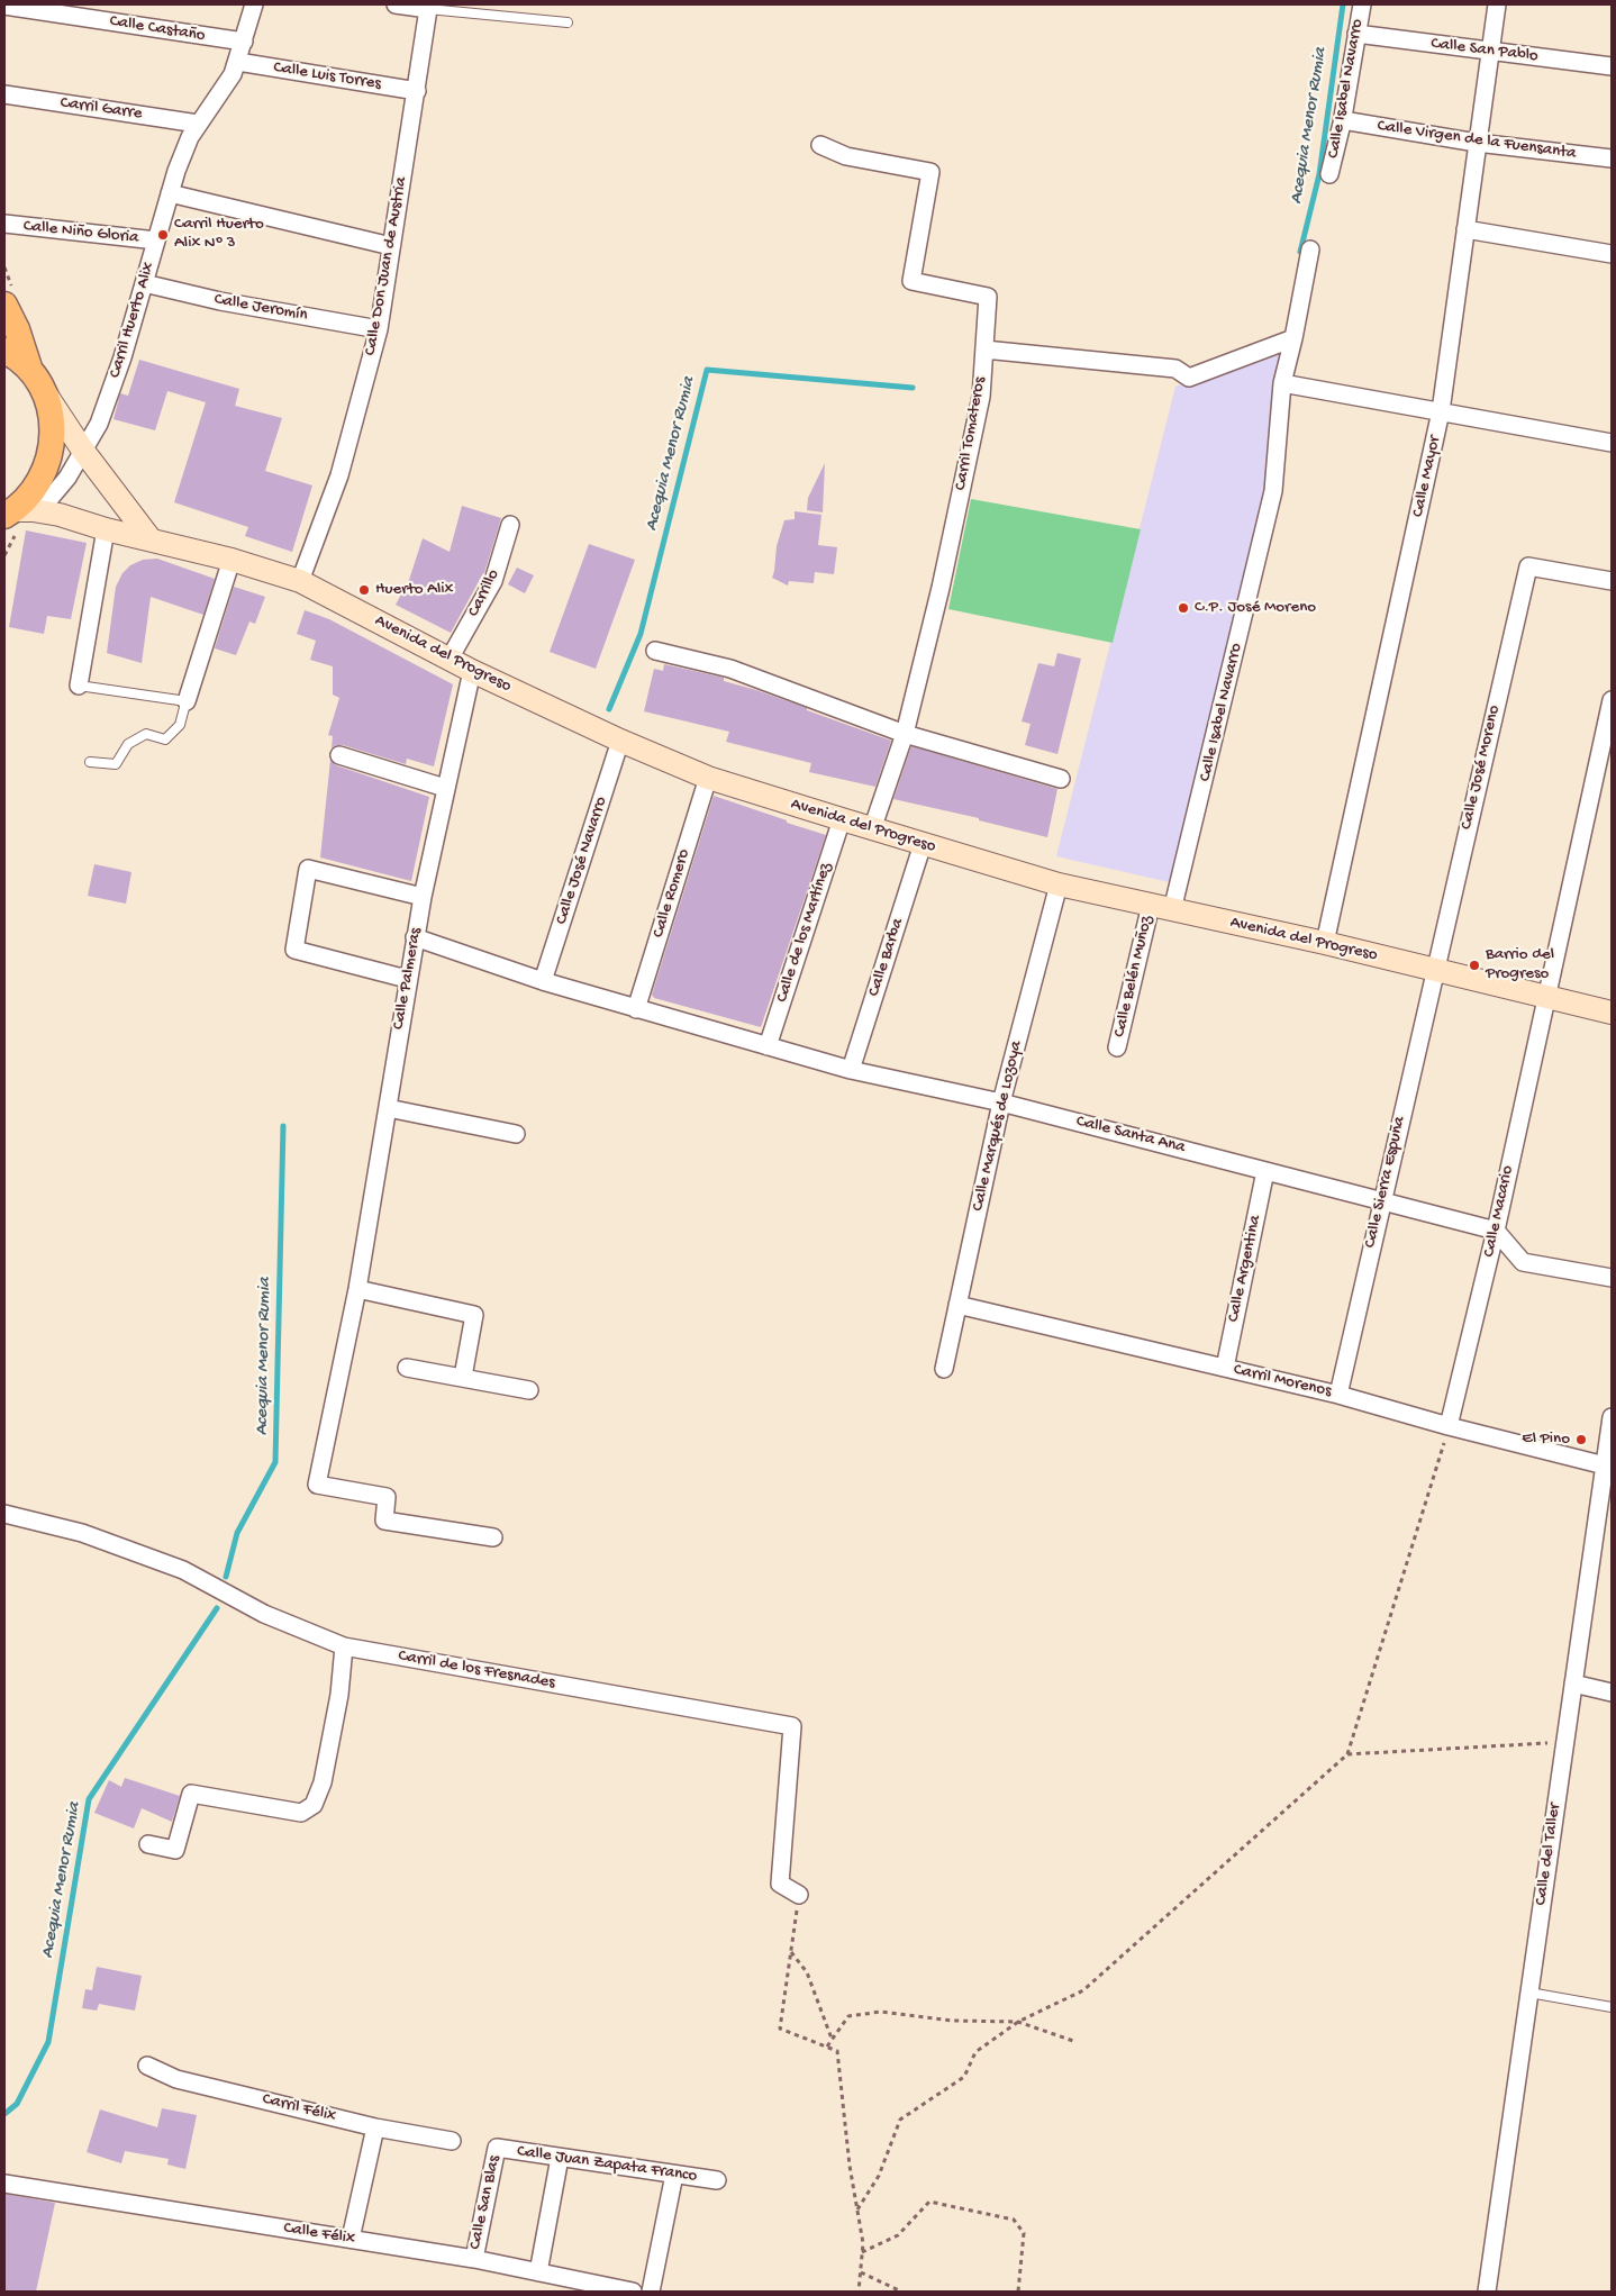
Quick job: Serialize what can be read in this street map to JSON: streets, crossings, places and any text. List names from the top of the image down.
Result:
{
  "streets": {
    "main road": ["Avenida del Progreso"],
    "street": [
      "Calle Castaño",
      "Calle San Pablo",
      "Calle Luis Torres",
      "Calle Isabel Navarro",
      "Carril Garre",
      "Calle Virgen de la Fuensanta",
      "Calle Niño Gloria",
      "Calle Don Juan de Austria",
      "Calle Jeromín",
      "Carril Huerto Alix",
      "Carril Tomateros",
      "Calle Mayor",
      "Carrillo",
      "Calle José Moreno",
      "Calle José Navarro",
      "Calle Romero",
      "Calle de los Martínez",
      "Calle Barba",
      "Calle Belén Muñoz",
      "Calle Palmeras",
      "Calle Marqués de Lozoya",
      "Calle Santa Ana",
      "Calle Sierra Espuña",
      "Calle Macario",
      "Calle Argentina",
      "Carril Morenos",
      "Carril de los Fresnades",
      "Calle del Taller",
      "Carril Félix",
      "Calle Juan Zapata Franco",
      "Calle San Blas",
      "Calle Félix"
    ]
  },
  "crossings": [
    ["Calle Castaño", "Carril Huerto Alix"],
    ["Calle San Pablo", "Calle Isabel Navarro"],
    ["Calle San Pablo", "Calle Mayor"],
    ["Calle Luis Torres", "Calle Don Juan de Austria"],
    ["Calle Luis Torres", "Carril Huerto Alix"],
    ["Calle Isabel Navarro", "Calle Virgen de la Fuensanta"],
    ["Calle Isabel Navarro", "Avenida del Progreso"],
    ["Calle Isabel Navarro", "Calle Belén Muñoz"],
    ["Carril Garre", "Carril Huerto Alix"],
    ["Calle Virgen de la Fuensanta", "Calle Mayor"],
    ["Calle Niño Gloria", "Carril Huerto Alix"],
    ["Calle Don Juan de Austria", "Calle Jeromín"],
    ["Calle Don Juan de Austria", "Avenida del Progreso"],
    ["Calle Jeromín", "Carril Huerto Alix"],
    ["Carril Huerto Alix", "Avenida del Progreso"],
    ["Carril Tomateros", "Avenida del Progreso"],
    ["Calle Mayor", "Avenida del Progreso"],
    ["Carrillo", "Avenida del Progreso"],
    ["Avenida del Progreso", "Calle José Moreno"],
    ["Avenida del Progreso", "Calle José Navarro"],
    ["Avenida del Progreso", "Calle Romero"],
    ["Avenida del Progreso", "Calle de los Martínez"],
    ["Avenida del Progreso", "Calle Barba"],
    ["Avenida del Progreso", "Calle Belén Muñoz"],
    ["Avenida del Progreso", "Calle Palmeras"],
    ["Avenida del Progreso", "Calle Marqués de Lozoya"],
    ["Avenida del Progreso", "Calle Sierra Espuña"],
    ["Avenida del Progreso", "Calle Macario"],
    ["Calle José Moreno", "Calle Sierra Espuña"],
    ["Calle José Navarro", "Calle Santa Ana"],
    ["Calle Romero", "Calle Santa Ana"],
    ["Calle de los Martínez", "Calle Santa Ana"],
    ["Calle Barba", "Calle Santa Ana"],
    ["Calle Palmeras", "Calle Santa Ana"],
    ["Calle Marqués de Lozoya", "Calle Santa Ana"],
    ["Calle Marqués de Lozoya", "Carril Morenos"],
    ["Calle Santa Ana", "Calle Sierra Espuña"],
    ["Calle Santa Ana", "Calle Macario"],
    ["Calle Santa Ana", "Calle Argentina"],
    ["Calle Sierra Espuña", "Carril Morenos"],
    ["Calle Macario", "Carril Morenos"],
    ["Calle Argentina", "Carril Morenos"],
    ["Carril Morenos", "Calle del Taller"],
    ["Calle Juan Zapata Franco", "Calle San Blas"],
    ["Calle San Blas", "Calle Félix"]
  ],
  "water": ["Acequia Menor Rumia"],
  "places": [
    "Carril Huerto Alix Nº 3",
    "Huerto Alix",
    "C.P. José Moreno",
    "Barrio del Progreso",
    "El Pino"
  ]
}
